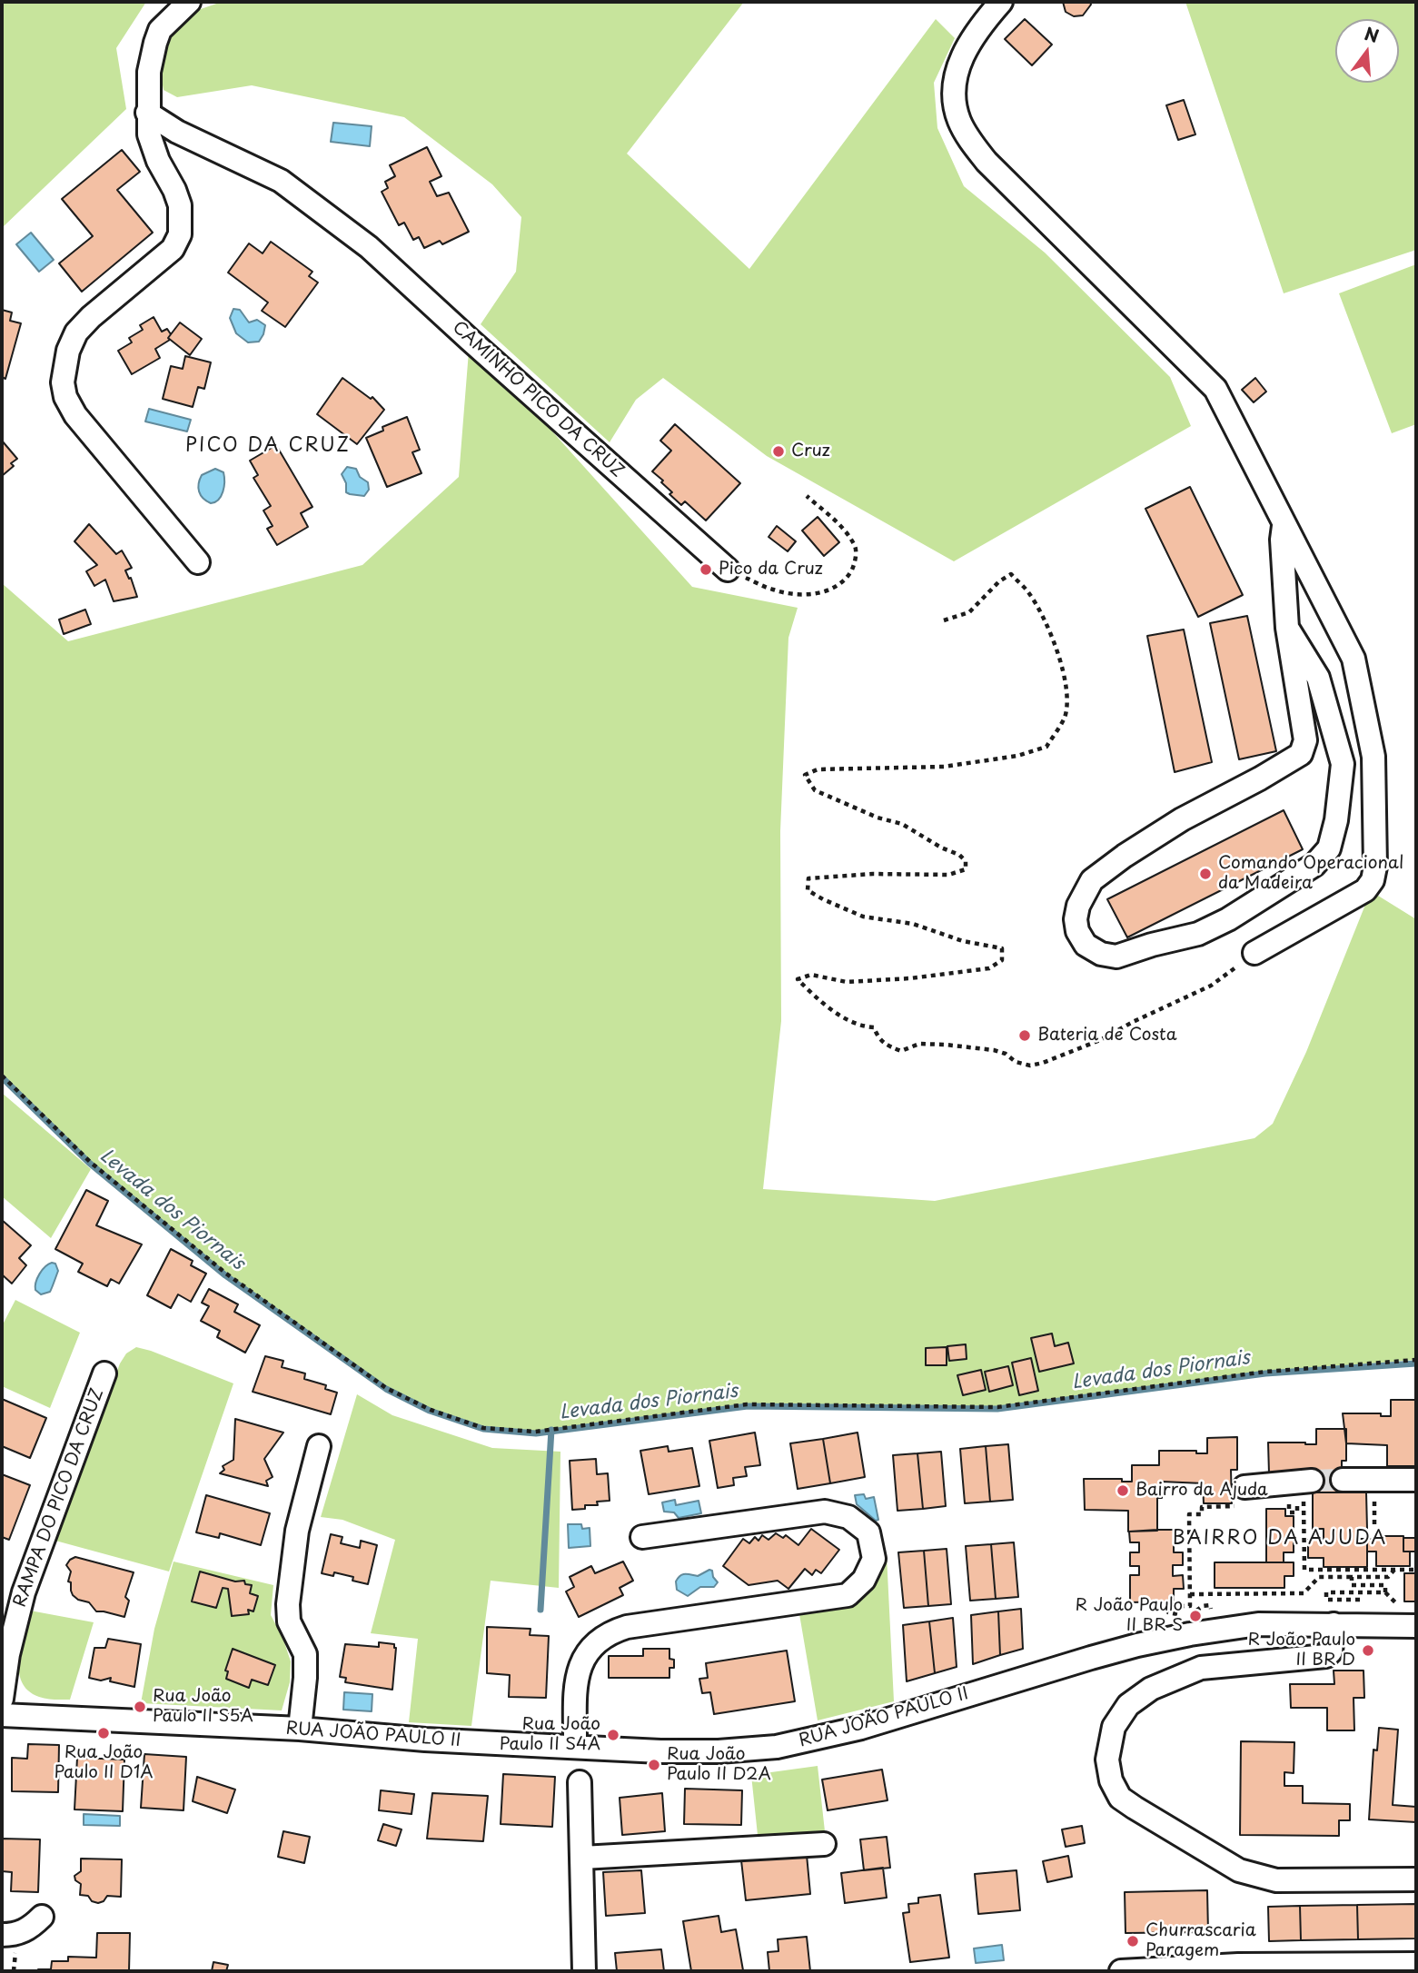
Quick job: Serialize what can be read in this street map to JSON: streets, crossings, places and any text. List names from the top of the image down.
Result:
{
  "streets": {
    "street": ["CAMINHO PICO DA CRUZ", "RAMPA DO PICO DA CRUZ", "RUA JOÃO PAULO II"]
  },
  "districts": ["PICO DA CRUZ", "BAIRRO DA AJUDA"],
  "water": ["Levada dos Piornais"],
  "places": [
    "Cruz",
    "Pico da Cruz",
    "Comando Operacional da Madeira",
    "Bateria de Costa",
    "Bairro da Ajuda",
    "R João Paulo II BR S",
    "R João Paulo II BR D",
    "Rua João Paulo II S5A",
    "Rua João Paulo II D1A",
    "Rua João Paulo II S4A",
    "Rua João Paulo II D2A",
    "Churrascaria Paragem"
  ],
  "north": "top"
}
